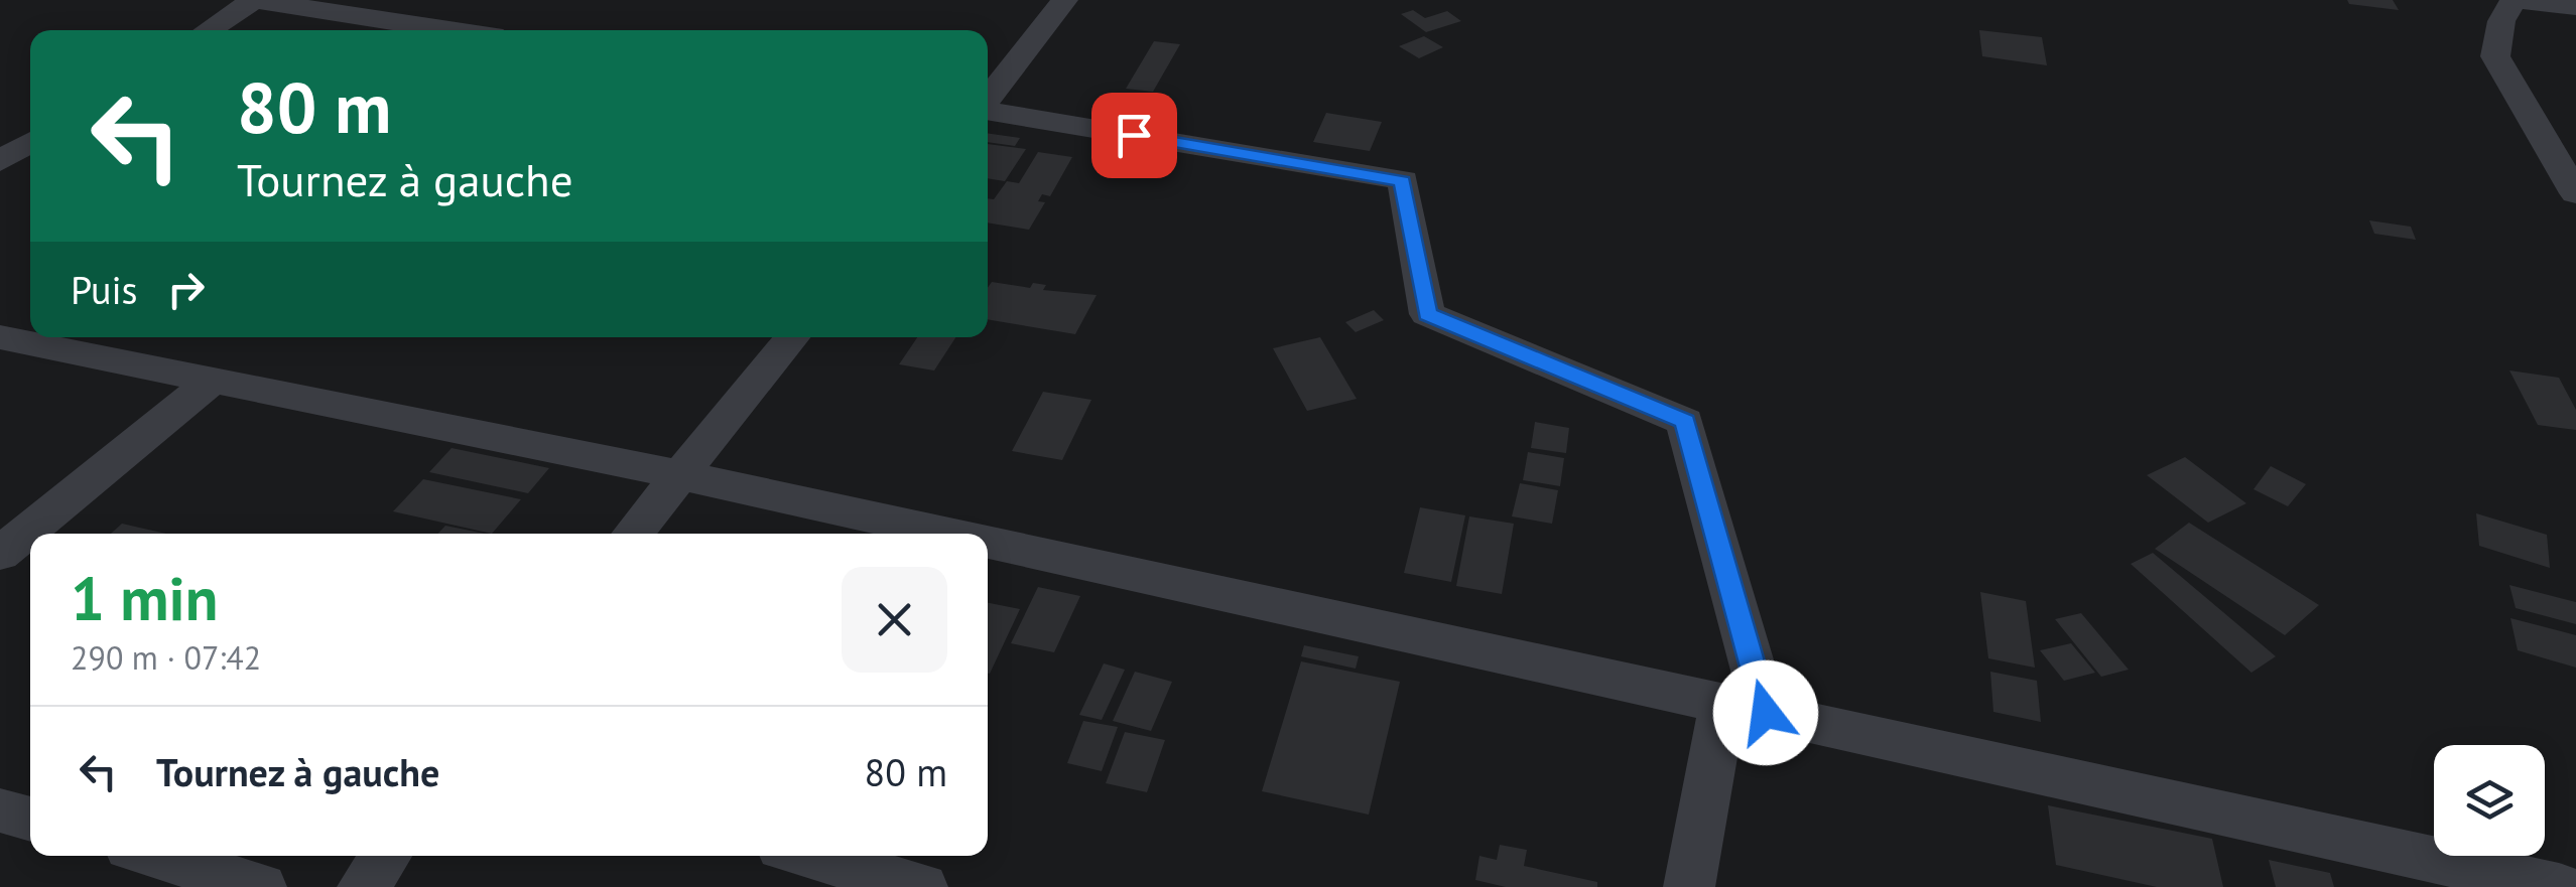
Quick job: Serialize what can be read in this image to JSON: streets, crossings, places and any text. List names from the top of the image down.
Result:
{
  "page": {
    "turn": ["80 m", "Tournez à gauche"],
    "then": "Puis",
    "heading": ["1 min", "290 m · 07:42"],
    "list": [
      {
        "name": "Tournez à gauche",
        "value": "80 m"
      }
    ]
  }
}
